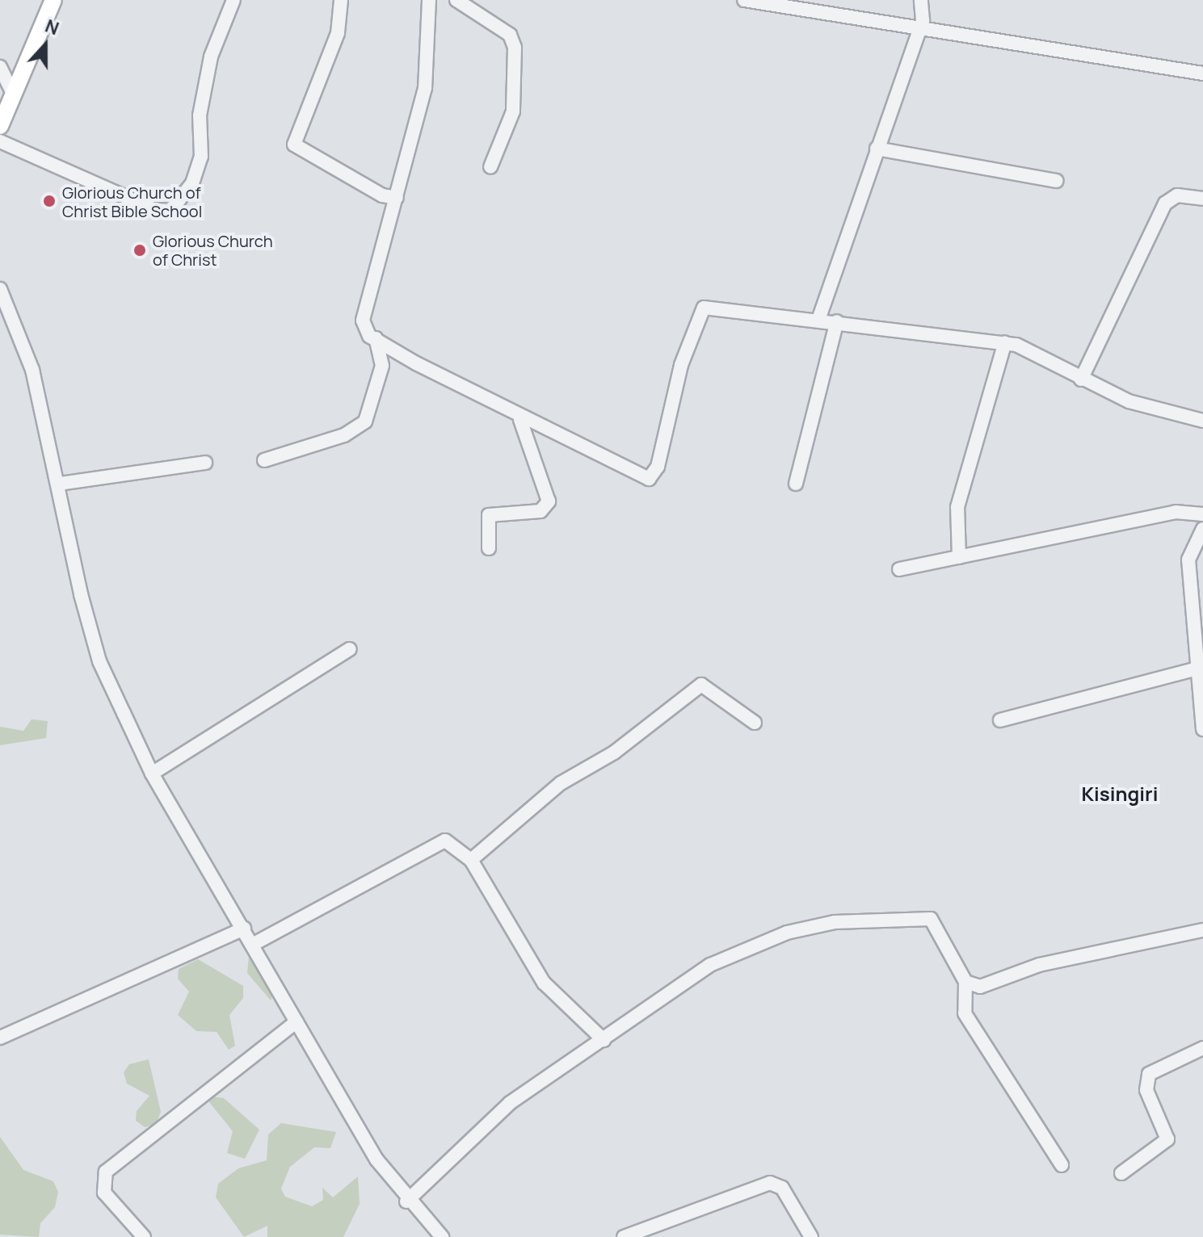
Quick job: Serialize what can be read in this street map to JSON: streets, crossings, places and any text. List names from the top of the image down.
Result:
{
  "districts": ["Kisingiri"],
  "places": ["Glorious Church of Christ Bible School", "Glorious Church of Christ"],
  "north": "top"
}
